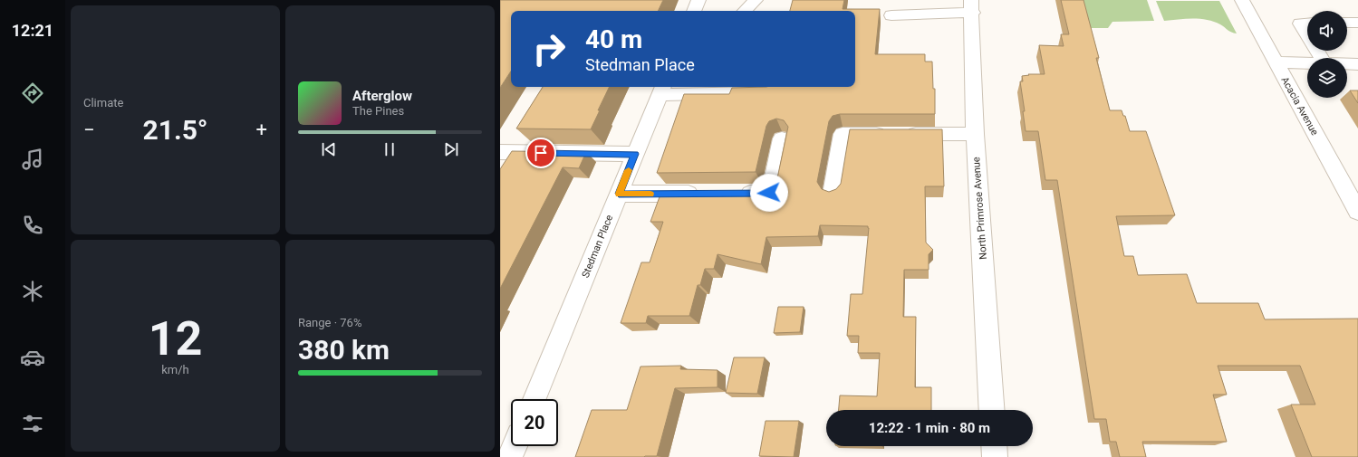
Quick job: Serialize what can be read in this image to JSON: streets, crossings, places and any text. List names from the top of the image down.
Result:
{
  "streets": {
    "street": ["Acacia Avenue", "North Primrose Avenue", "Stedman Place"]
  },
  "page": {
    "tabs": "12:21",
    "tile": [
      "Climate",
      ["12", "km/h"],
      ["Range · 76%", "380 km"]
    ],
    "turn": ["40 m", "Stedman Place"],
    "song": ["Afterglow", "The Pines"],
    "heat": ["−", "21.5°", "+"],
    "limit": "20",
    "trip": "12:22 · 1 min · 80 m"
  }
}
